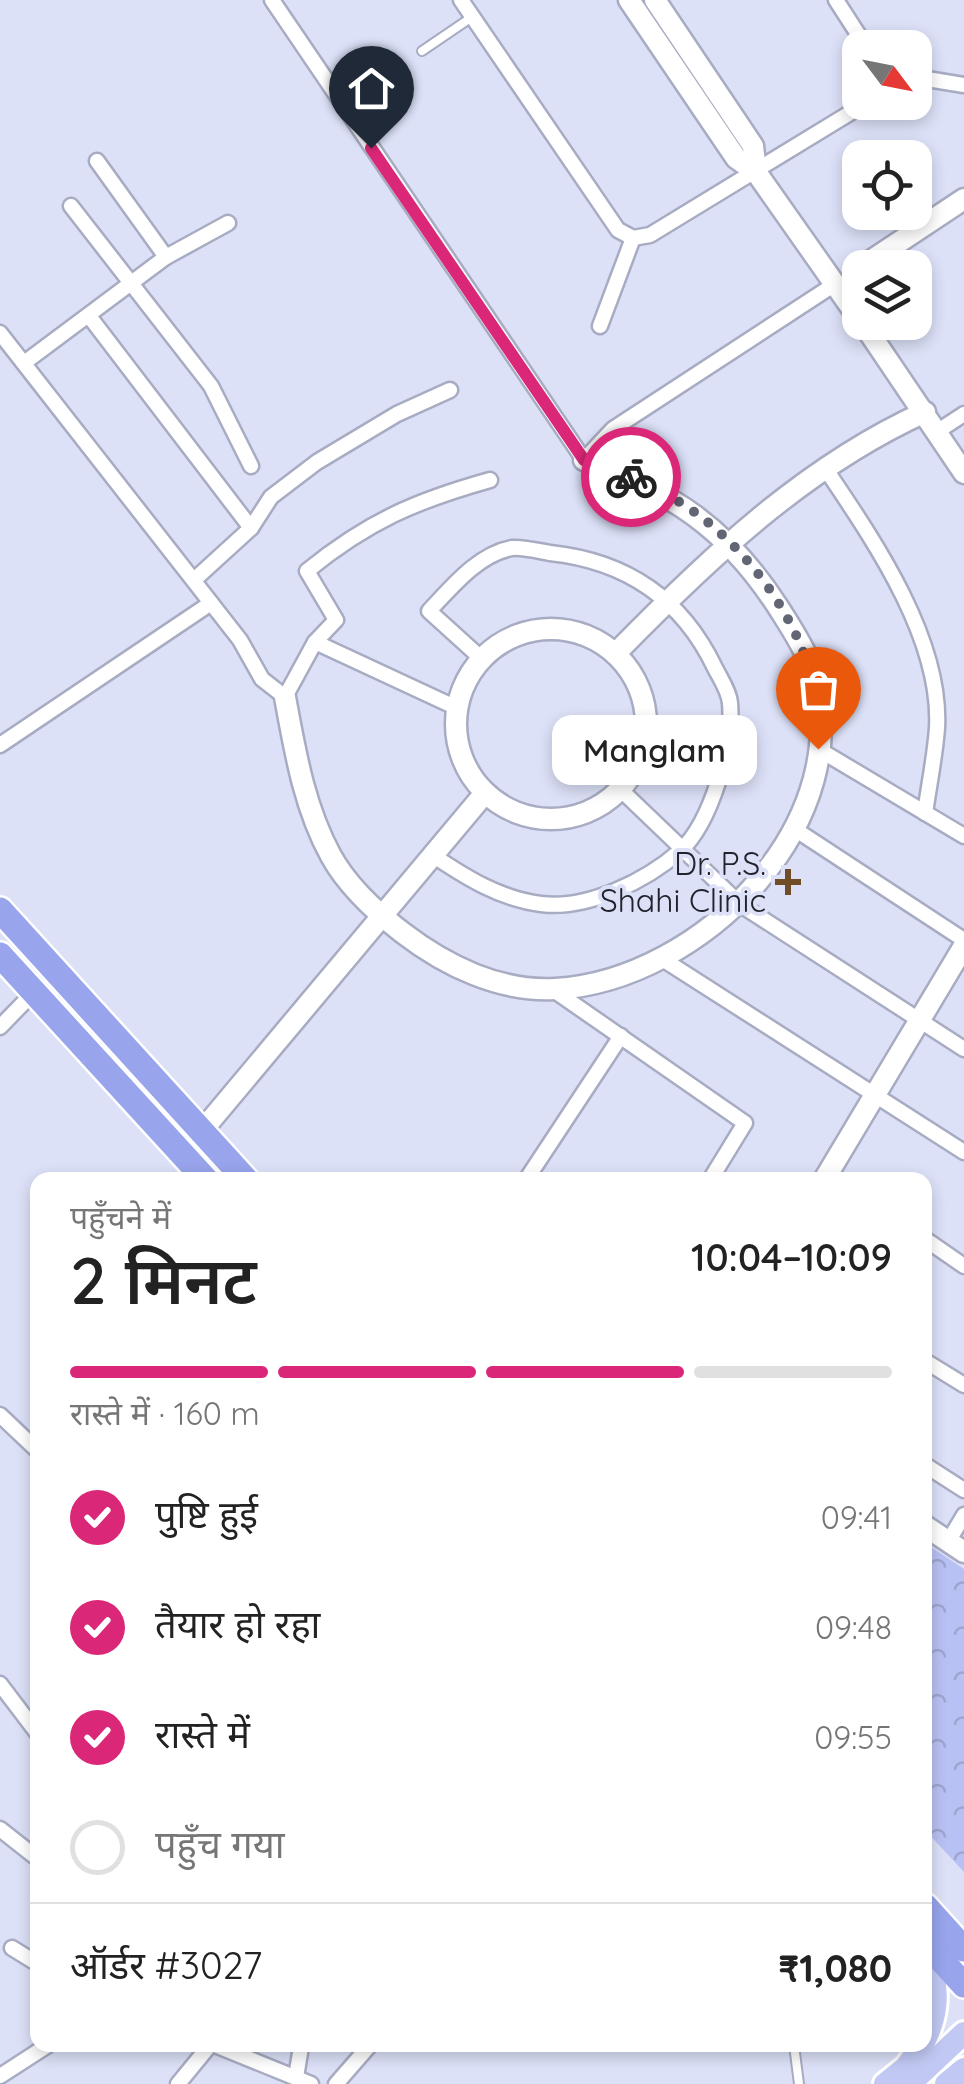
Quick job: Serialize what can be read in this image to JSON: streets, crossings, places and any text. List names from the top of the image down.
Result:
{
  "places": {
    "other": ["Manglam"],
    "health": ["Dr. P.S. Shahi Clinic"]
  },
  "north": "bottom right",
  "page": {
    "bubble": "Manglam",
    "heading": ["2 मिनट", "पहुँचने में", "10:04–10:09"],
    "panel": ["ऑर्डर #3027", "₹1,080"],
    "bar": "रास्ते में · 160 m",
    "list": [
      ["पुष्टि हुई", "09:41"],
      ["तैयार हो रहा", "09:48"],
      ["रास्ते में", "09:55"],
      "पहुँच गया"
    ]
  }
}
